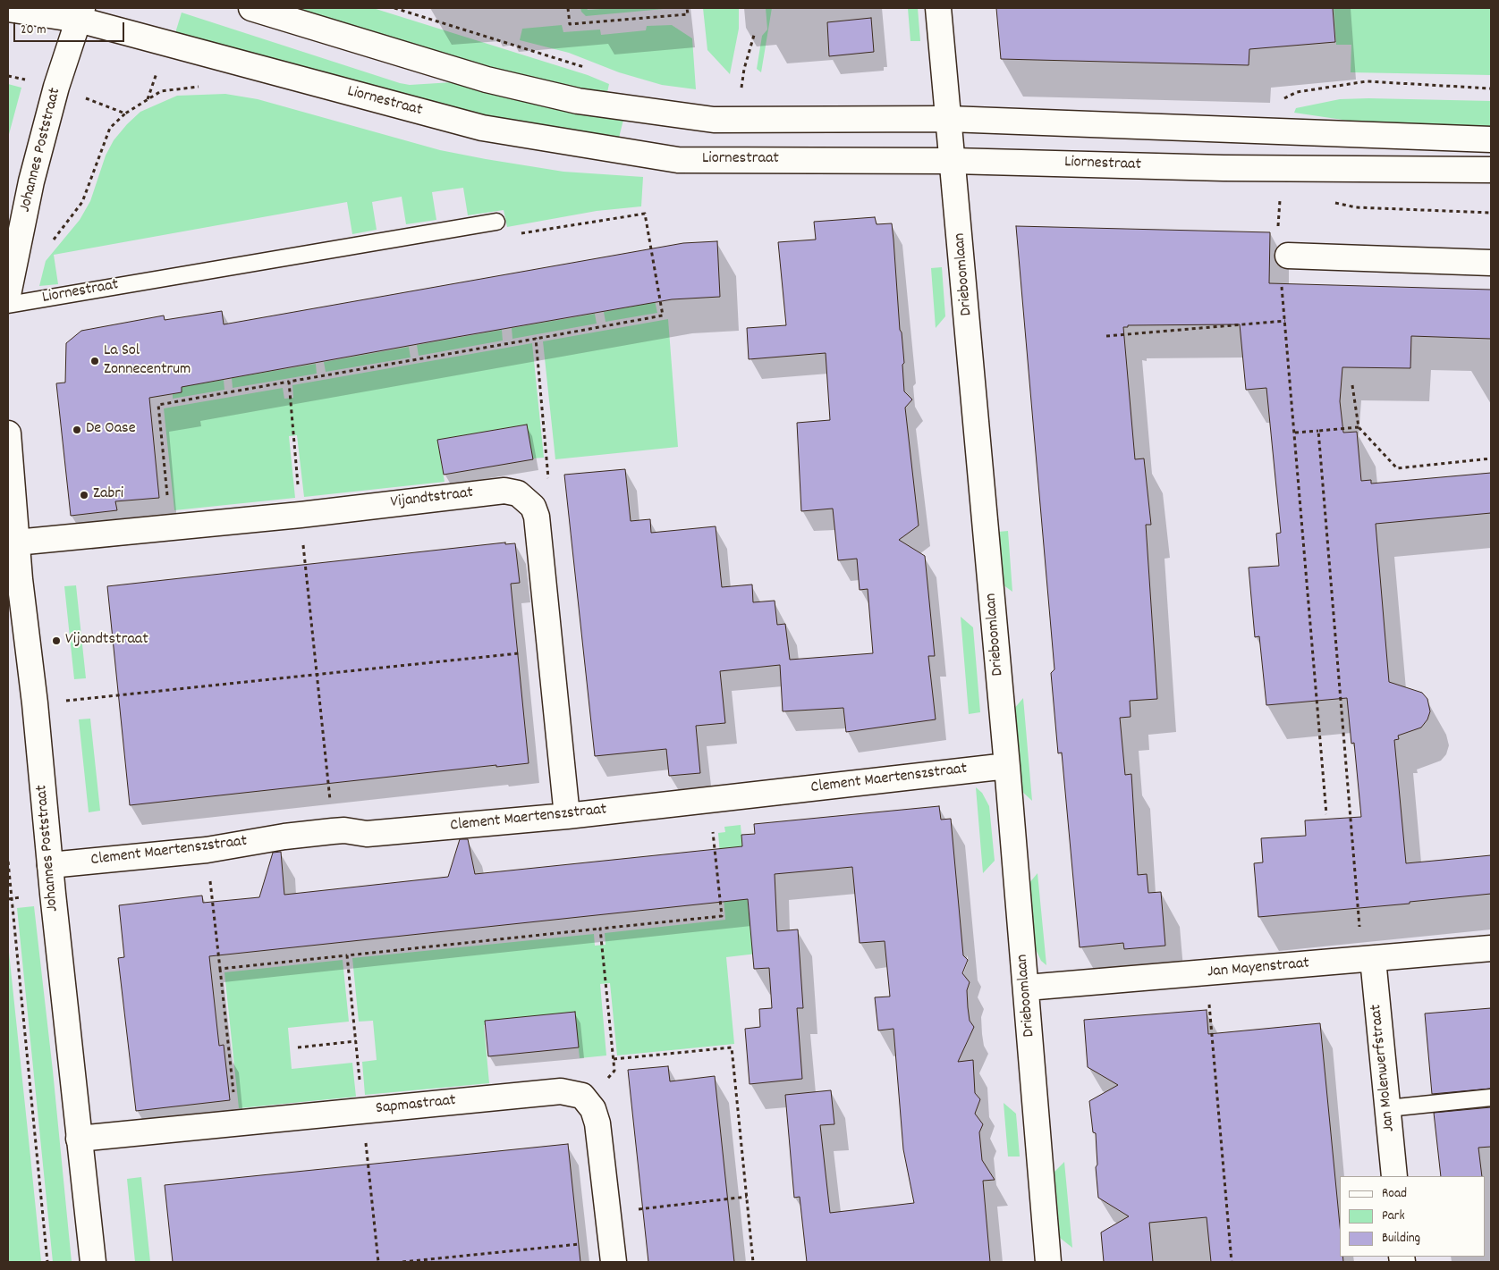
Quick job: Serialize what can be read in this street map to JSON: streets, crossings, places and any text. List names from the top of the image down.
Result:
{
  "streets": {
    "street": [
      "Liornestraat",
      "Johannes Poststraat",
      "Drieboomlaan",
      "Vijandtstraat",
      "Clement Maertenszstraat",
      "Jan Mayenstraat",
      "Jan Molenwerfstraat",
      "Sapmastraat"
    ]
  },
  "crossings": [
    ["Liornestraat", "Johannes Poststraat"],
    ["Liornestraat", "Drieboomlaan"],
    ["Johannes Poststraat", "Vijandtstraat"],
    ["Johannes Poststraat", "Clement Maertenszstraat"],
    ["Johannes Poststraat", "Sapmastraat"],
    ["Drieboomlaan", "Clement Maertenszstraat"],
    ["Drieboomlaan", "Jan Mayenstraat"],
    ["Vijandtstraat", "Clement Maertenszstraat"],
    ["Jan Mayenstraat", "Jan Molenwerfstraat"]
  ],
  "places": [
    "La Sol Zonnecentrum",
    "De Oase",
    "Zabri",
    "Vijandtstraat"
  ],
  "legend": ["Road", "Park", "Building"],
  "scale_bar": "20 m"
}
